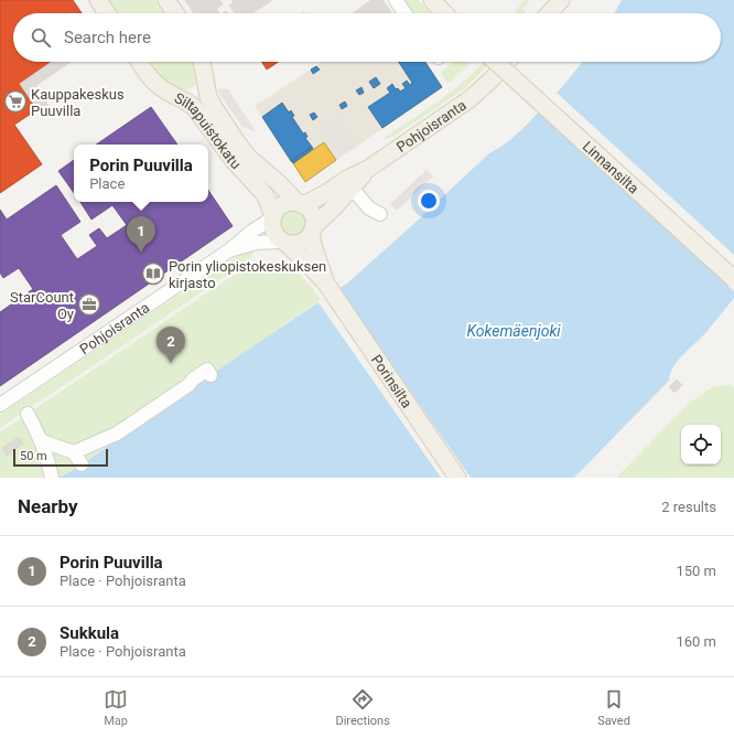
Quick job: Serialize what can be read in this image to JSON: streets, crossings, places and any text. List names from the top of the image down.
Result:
{
  "streets": {
    "main road": [
      "Pohjoisranta",
      "Siltapuistokatu",
      "Linnansilta",
      "Porinsilta"
    ]
  },
  "crossings": [
    ["Pohjoisranta", "Siltapuistokatu"],
    ["Pohjoisranta", "Porinsilta"],
    ["Siltapuistokatu", "Porinsilta"]
  ],
  "water": ["Kokemäenjoki"],
  "places": {
    "supermarket": ["Kauppakeskus Puuvilla"],
    "library": ["Porin yliopistokeskuksen kirjasto"],
    "office": ["StarCount Oy"]
  },
  "scale_bar": "50 m",
  "page": {
    "search": "Search here",
    "popup": ["Porin Puuvilla", "Place"],
    "pins": ["1", "2"],
    "scale": "50 m",
    "heading": ["Nearby", "2 results"],
    "list": [
      {
        "mark": "1",
        "name": "Porin Puuvilla",
        "note": "Place · Pohjoisranta",
        "value": "150 m"
      },
      {
        "mark": "2",
        "name": "Sukkula",
        "note": "Place · Pohjoisranta",
        "value": "160 m"
      }
    ],
    "nav": ["Map", "Directions", "Saved"]
  }
}
